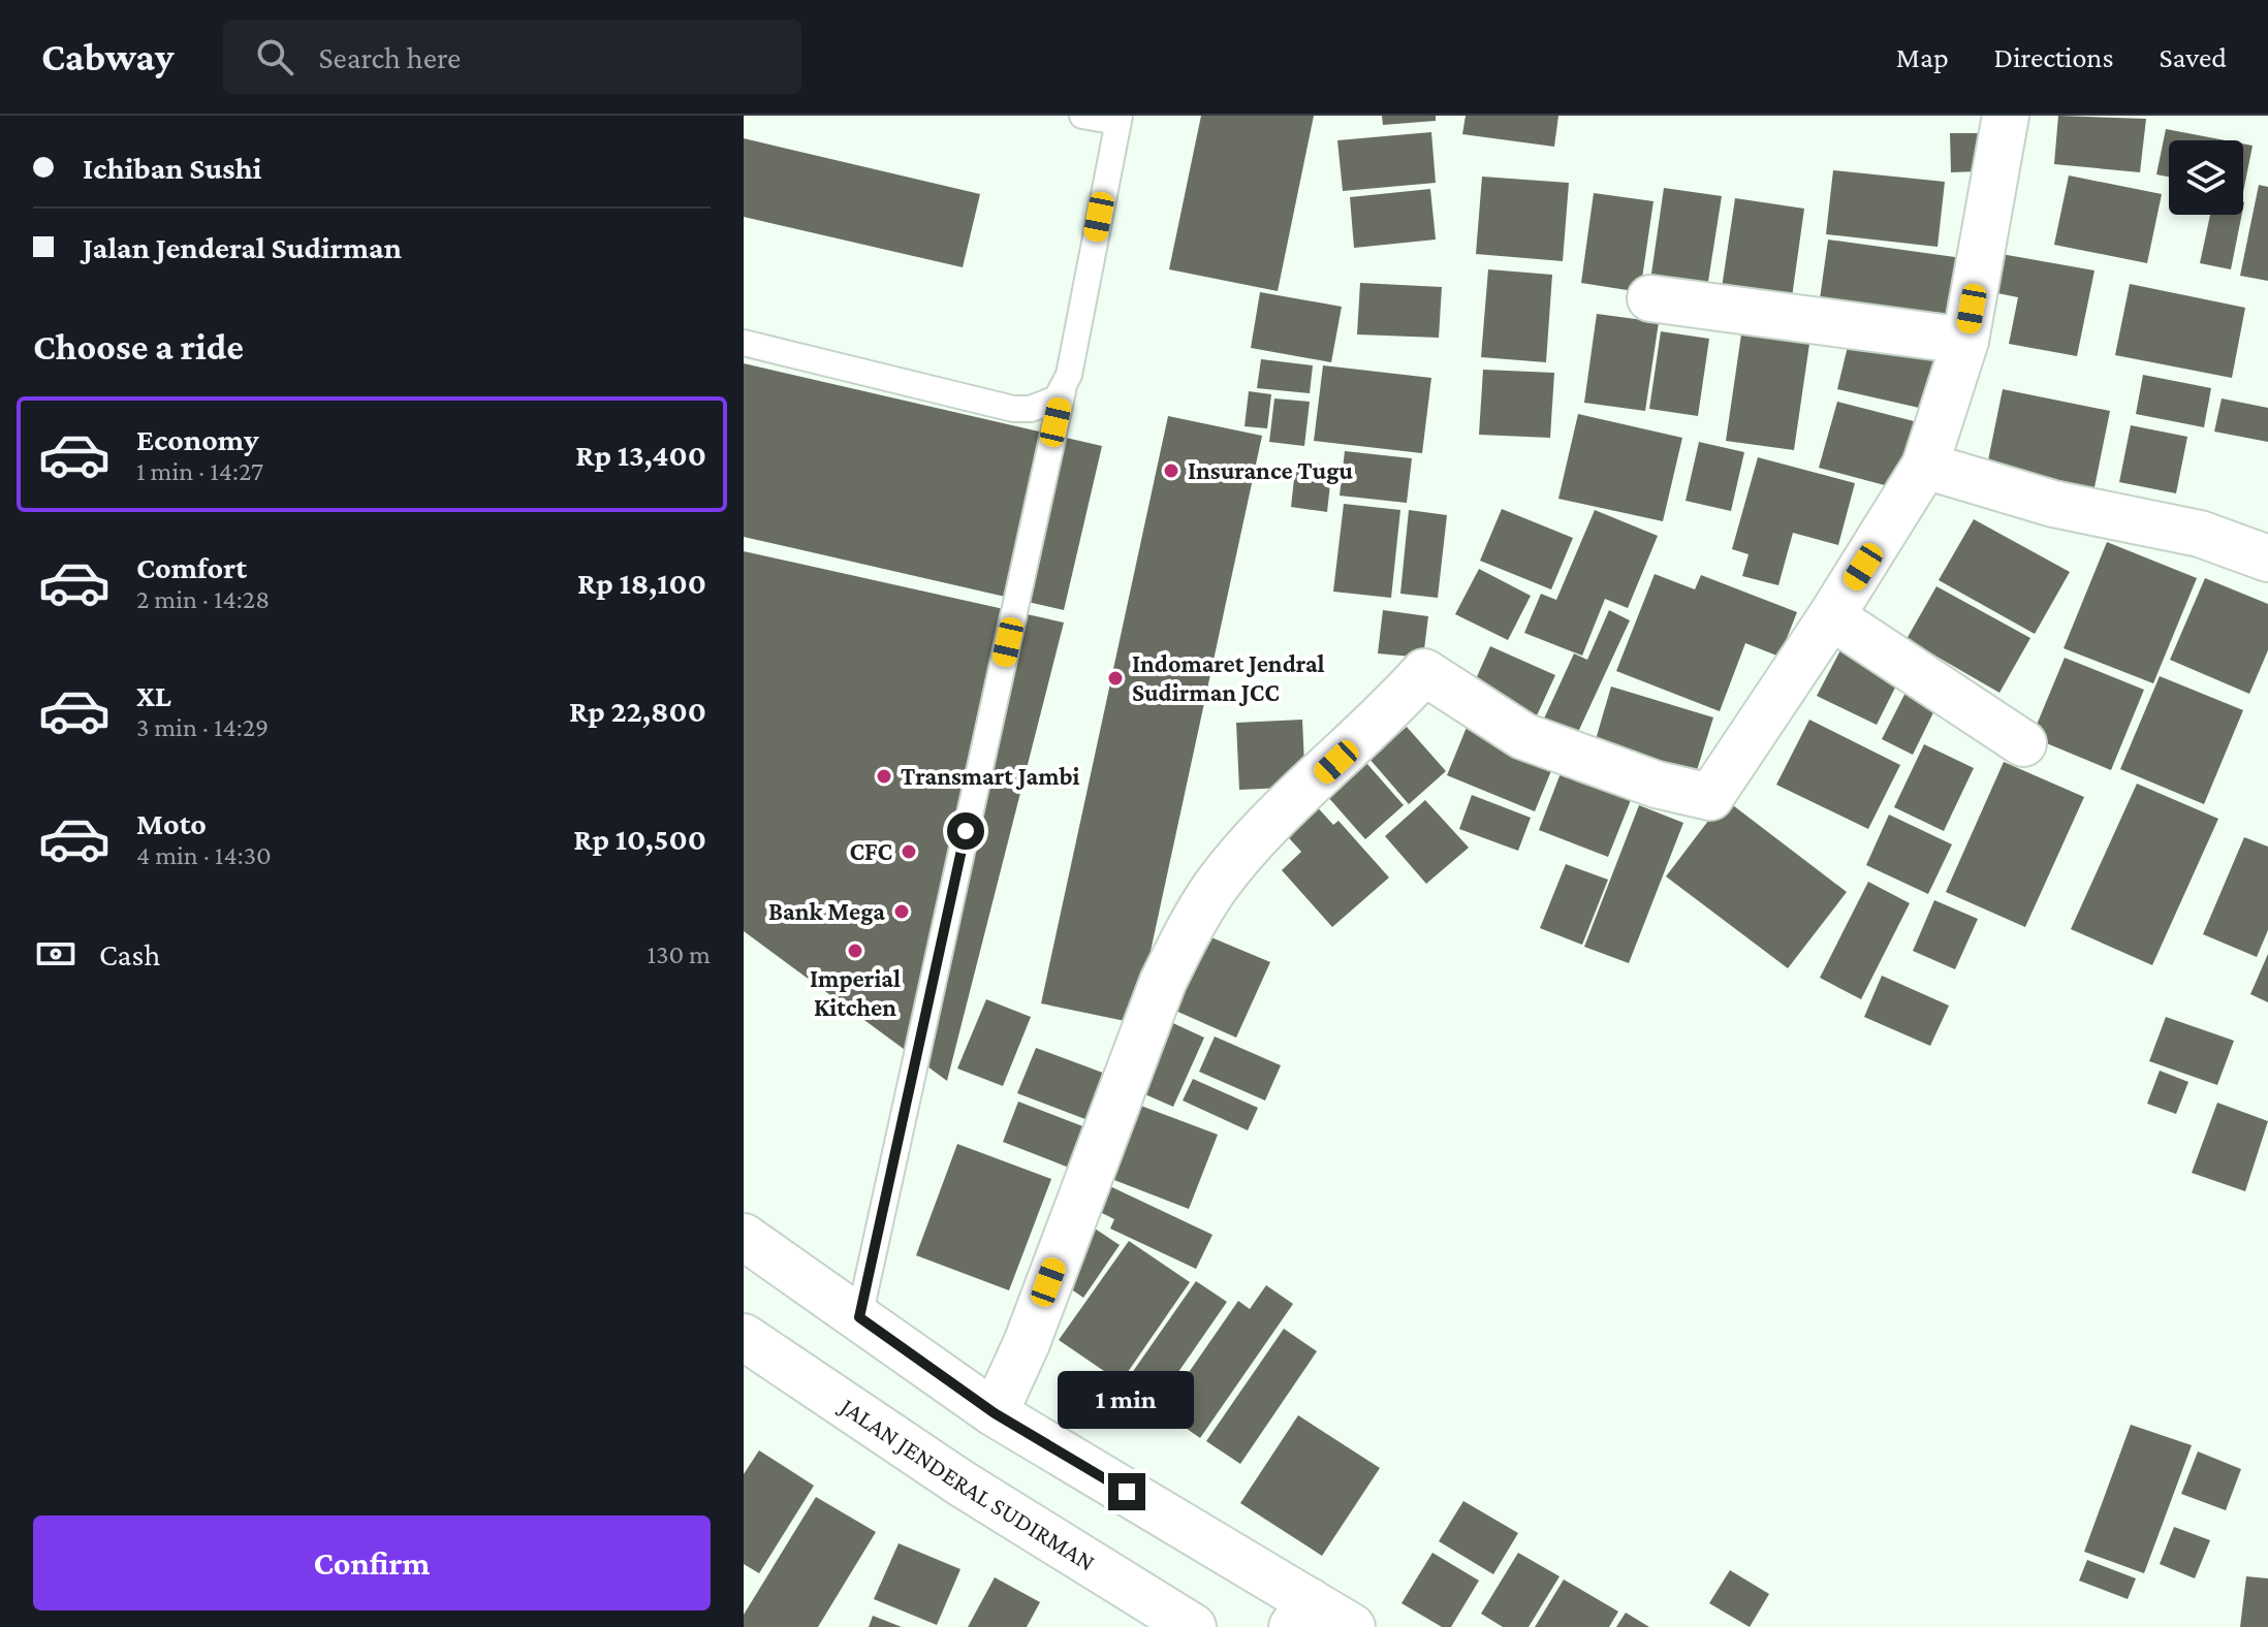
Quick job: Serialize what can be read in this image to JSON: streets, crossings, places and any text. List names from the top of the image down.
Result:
{
  "streets": {
    "main road": ["JALAN JENDERAL SUDIRMAN"]
  },
  "places": [
    "Insurance Tugu",
    "Indomaret Jendral Sudirman JCC",
    "Transmart Jambi",
    "CFC",
    "Bank Mega",
    "Imperial Kitchen"
  ],
  "page": {
    "header": "Cabway",
    "search": "Search here",
    "nav": ["Map", "Directions", "Saved"],
    "banner": ["Ichiban Sushi", "Jalan Jenderal Sudirman"],
    "heading": "Choose a ride",
    "list": [
      {
        "name": "Economy",
        "note": "1 min · 14:27",
        "value": "Rp 13,400"
      },
      {
        "name": "Comfort",
        "note": "2 min · 14:28",
        "value": "Rp 18,100"
      },
      {
        "name": "XL",
        "note": "3 min · 14:29",
        "value": "Rp 22,800"
      },
      {
        "name": "Moto",
        "note": "4 min · 14:30",
        "value": "Rp 10,500"
      }
    ],
    "pay": ["Cash", "130 m"],
    "bubble": "1 min",
    "buttons": "Confirm"
  }
}
